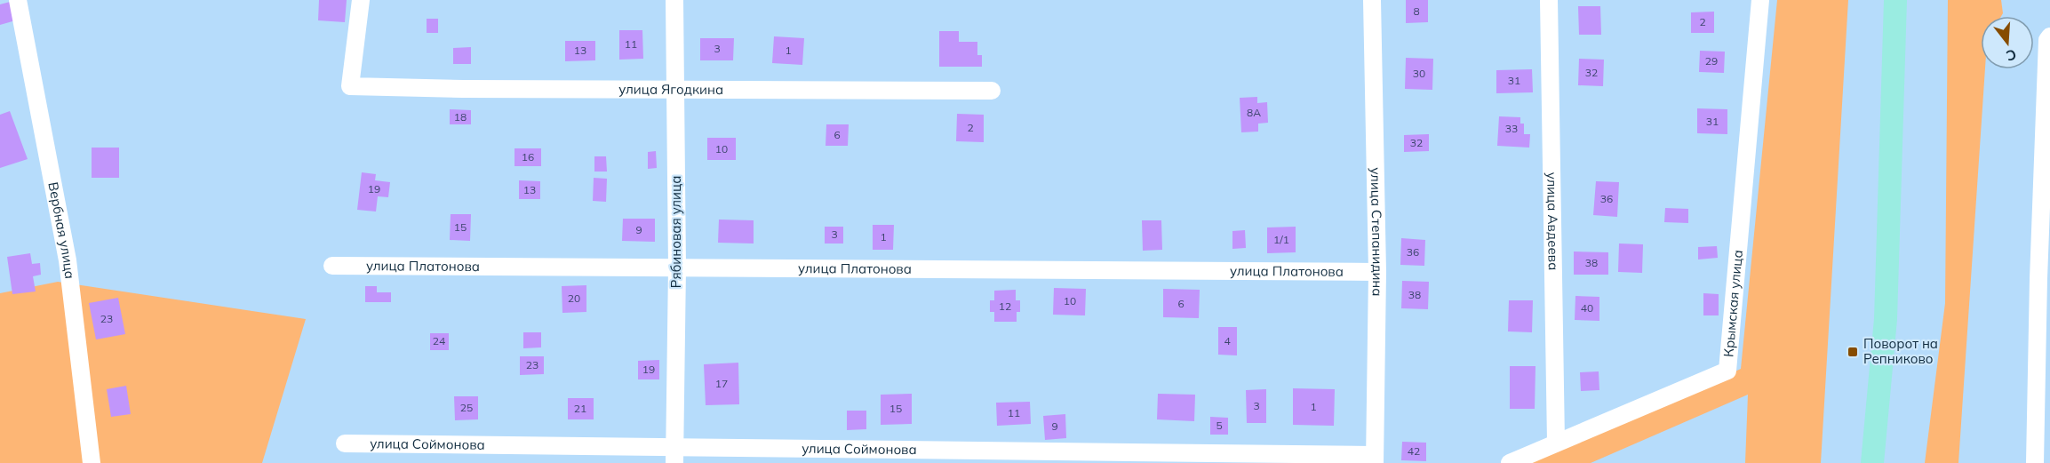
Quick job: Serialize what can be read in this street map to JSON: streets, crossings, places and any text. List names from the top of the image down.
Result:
{
  "streets": {
    "street": [
      "улица Ягодкина",
      "улица Авдеева",
      "Вербная улица",
      "улица Степанидина",
      "Рябиновая улица",
      "улица Платонова",
      "Крымская улица",
      "улица Соймонова"
    ]
  },
  "crossings": [
    ["улица Ягодкина", "Рябиновая улица"],
    ["улица Авдеева", "Крымская улица"],
    ["улица Степанидина", "улица Платонова"],
    ["улица Степанидина", "улица Соймонова"],
    ["Рябиновая улица", "улица Платонова"],
    ["Рябиновая улица", "улица Соймонова"]
  ],
  "places": {
    "transit": ["Поворот на Репниково"]
  },
  "house_numbers": [
    "8",
    "2",
    "11",
    "3",
    "13",
    "1",
    "29",
    "32",
    "30",
    "31",
    "8А",
    "18",
    "31",
    "2",
    "33",
    "6",
    "32",
    "10",
    "16",
    "19",
    "13",
    "36",
    "15",
    "9",
    "3",
    "1",
    "1/1",
    "36",
    "38",
    "38",
    "20",
    "10",
    "6",
    "12",
    "40",
    "23",
    "24",
    "4",
    "23",
    "19",
    "17",
    "3",
    "1",
    "25",
    "21",
    "15",
    "11",
    "5",
    "9",
    "42"
  ],
  "north": "bottom"
}
